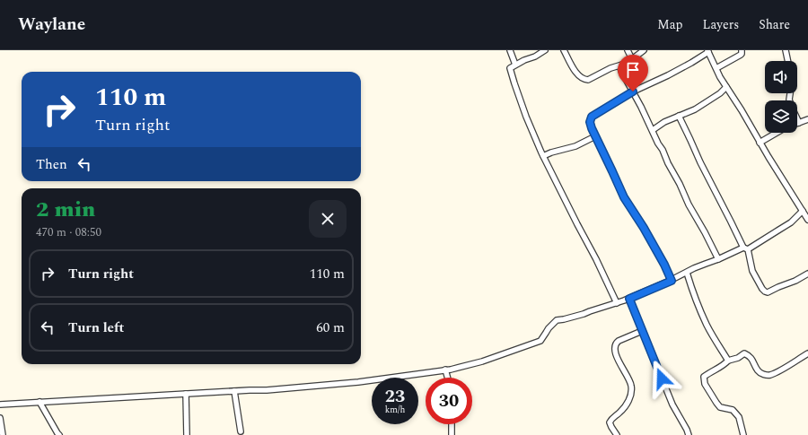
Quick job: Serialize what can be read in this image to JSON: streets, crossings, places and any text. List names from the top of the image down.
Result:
{
  "page": {
    "header": "Waylane",
    "nav": ["Map", "Layers", "Share"],
    "turn": ["110 m", "Turn right"],
    "then": "Then",
    "heading": ["2 min", "470 m · 08:50"],
    "list": [
      {
        "name": "Turn right",
        "value": "110 m"
      },
      {
        "name": "Turn left",
        "value": "60 m"
      }
    ],
    "speed": "23 km/h",
    "limit": "30"
  }
}
